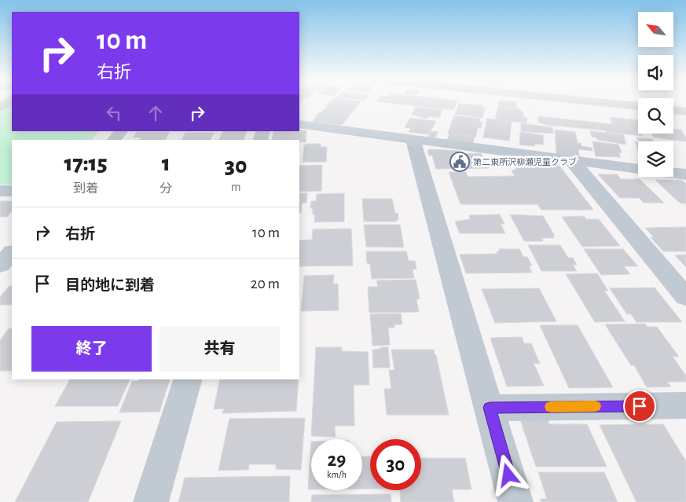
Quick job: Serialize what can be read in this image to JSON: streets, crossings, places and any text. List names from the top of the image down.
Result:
{
  "places": {
    "public building": ["第二東所沢柳瀬児童クラブ"]
  },
  "north": "top left",
  "page": {
    "turn": ["10 m", "右折"],
    "eta": [
      "17:15",
      "到着",
      "1",
      "分",
      "30",
      "m"
    ],
    "list": [
      {
        "name": "右折",
        "value": "10 m"
      },
      {
        "name": "目的地に到着",
        "value": "20 m"
      }
    ],
    "buttons": ["終了", "共有"],
    "speed": "29 km/h",
    "limit": "30"
  }
}
